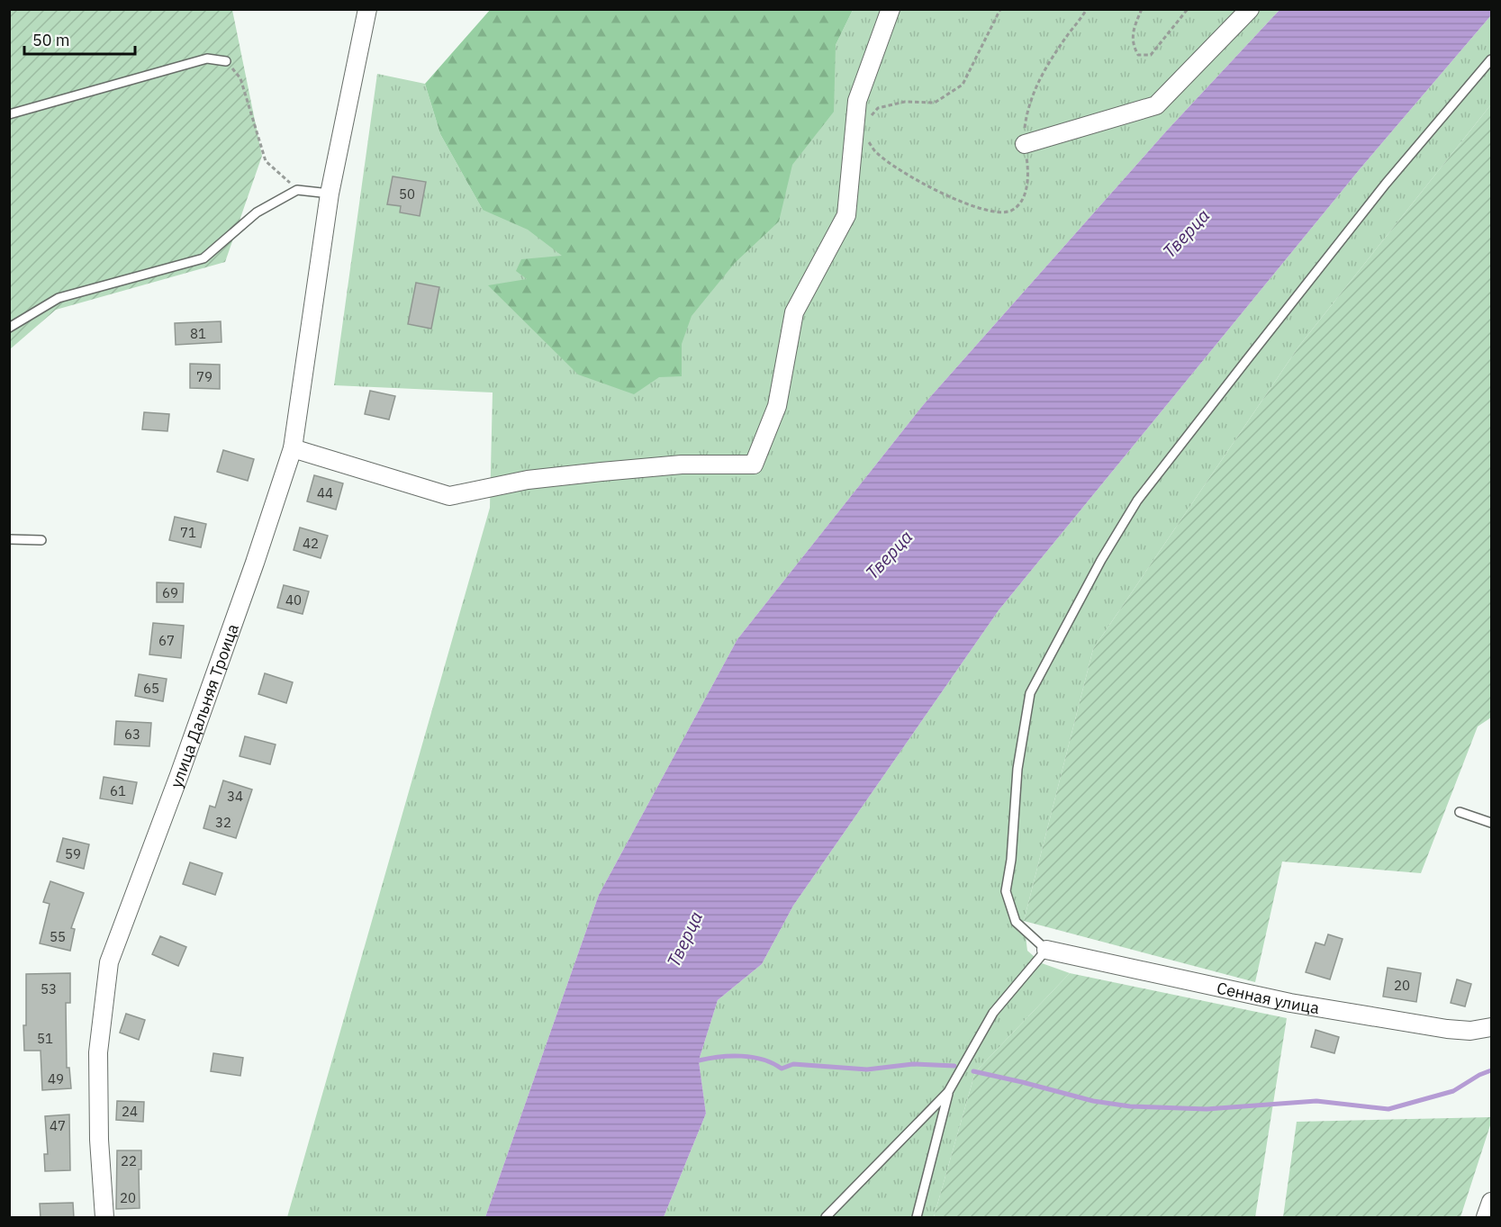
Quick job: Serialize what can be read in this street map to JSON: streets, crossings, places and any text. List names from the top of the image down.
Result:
{
  "streets": {
    "street": ["улица Дальняя Троица", "Сенная улица"]
  },
  "water": ["Тверца"],
  "house_numbers": [
    "50",
    "81",
    "79",
    "44",
    "71",
    "42",
    "69",
    "40",
    "67",
    "65",
    "63",
    "61",
    "34",
    "32",
    "59",
    "55",
    "20",
    "53",
    "51",
    "49",
    "24",
    "47",
    "22",
    "20"
  ],
  "scale_bar": "50 m"
}
